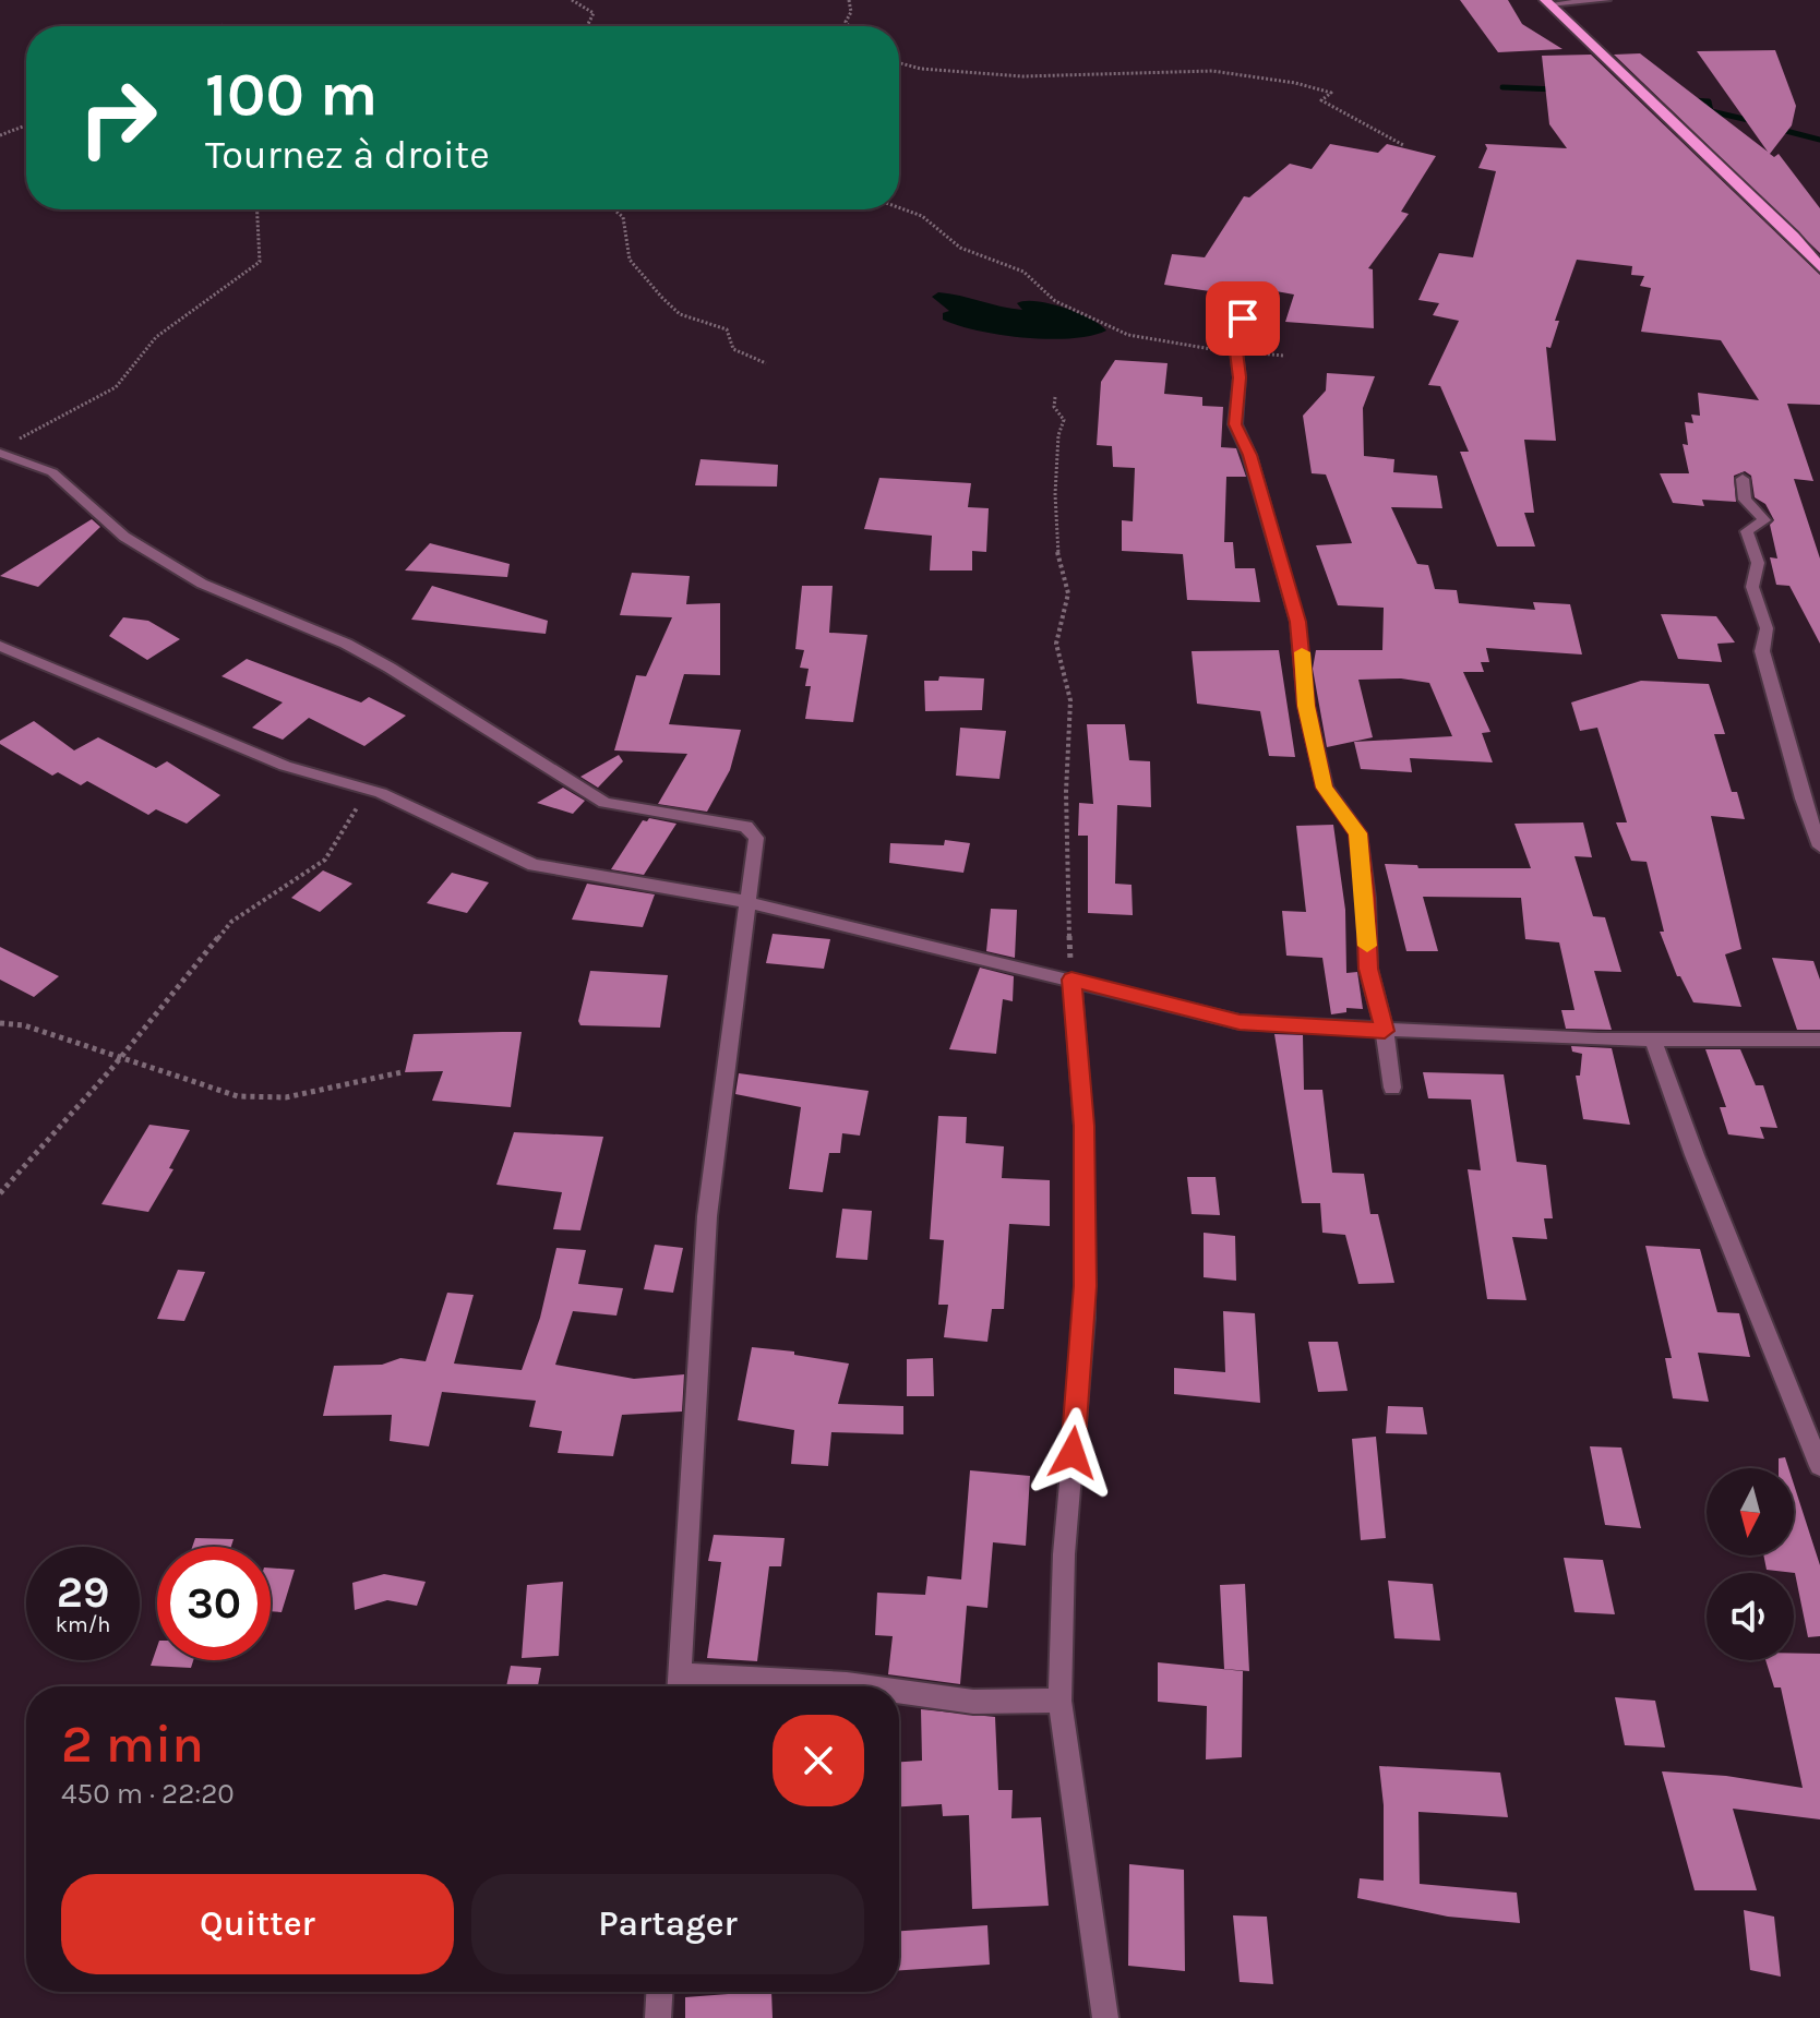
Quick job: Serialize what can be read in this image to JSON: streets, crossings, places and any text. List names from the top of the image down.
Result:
{
  "north": "bottom",
  "page": {
    "turn": ["100 m", "Tournez à droite"],
    "speed": "29 km/h",
    "limit": "30",
    "heading": ["2 min", "450 m · 22:20"],
    "buttons": ["Quitter", "Partager"]
  }
}
